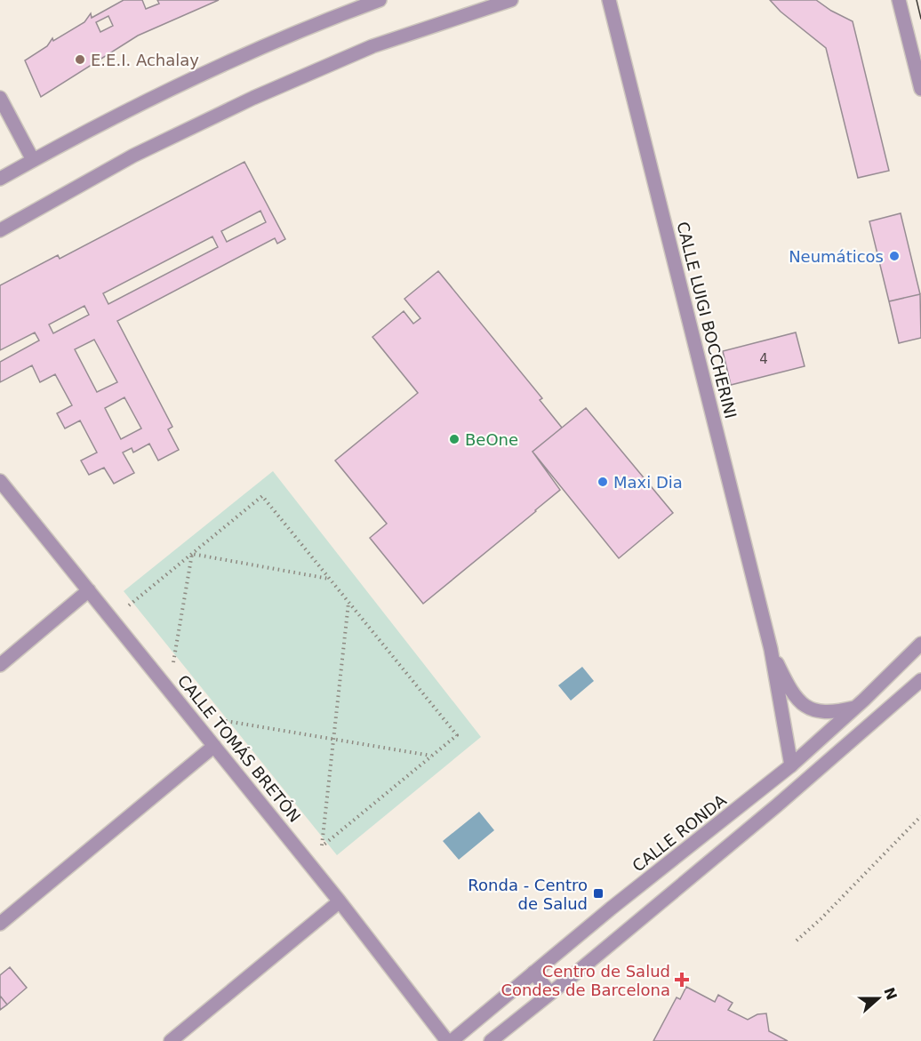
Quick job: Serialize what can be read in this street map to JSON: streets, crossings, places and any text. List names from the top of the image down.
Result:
{
  "streets": {
    "street": ["CALLE LUIGI BOCCHERINI", "CALLE TOMÁS BRETÓN", "CALLE RONDA"]
  },
  "crossings": [
    ["CALLE LUIGI BOCCHERINI", "CALLE RONDA"]
  ],
  "places": {
    "other": [
      "E.E.I. Achalay",
      "Neumáticos",
      "BeOne",
      "Maxi Dia"
    ],
    "transit": ["Ronda - Centro de Salud"],
    "health": ["Centro de Salud Condes de Barcelona"]
  },
  "house_numbers": ["4"],
  "north": "right"
}
